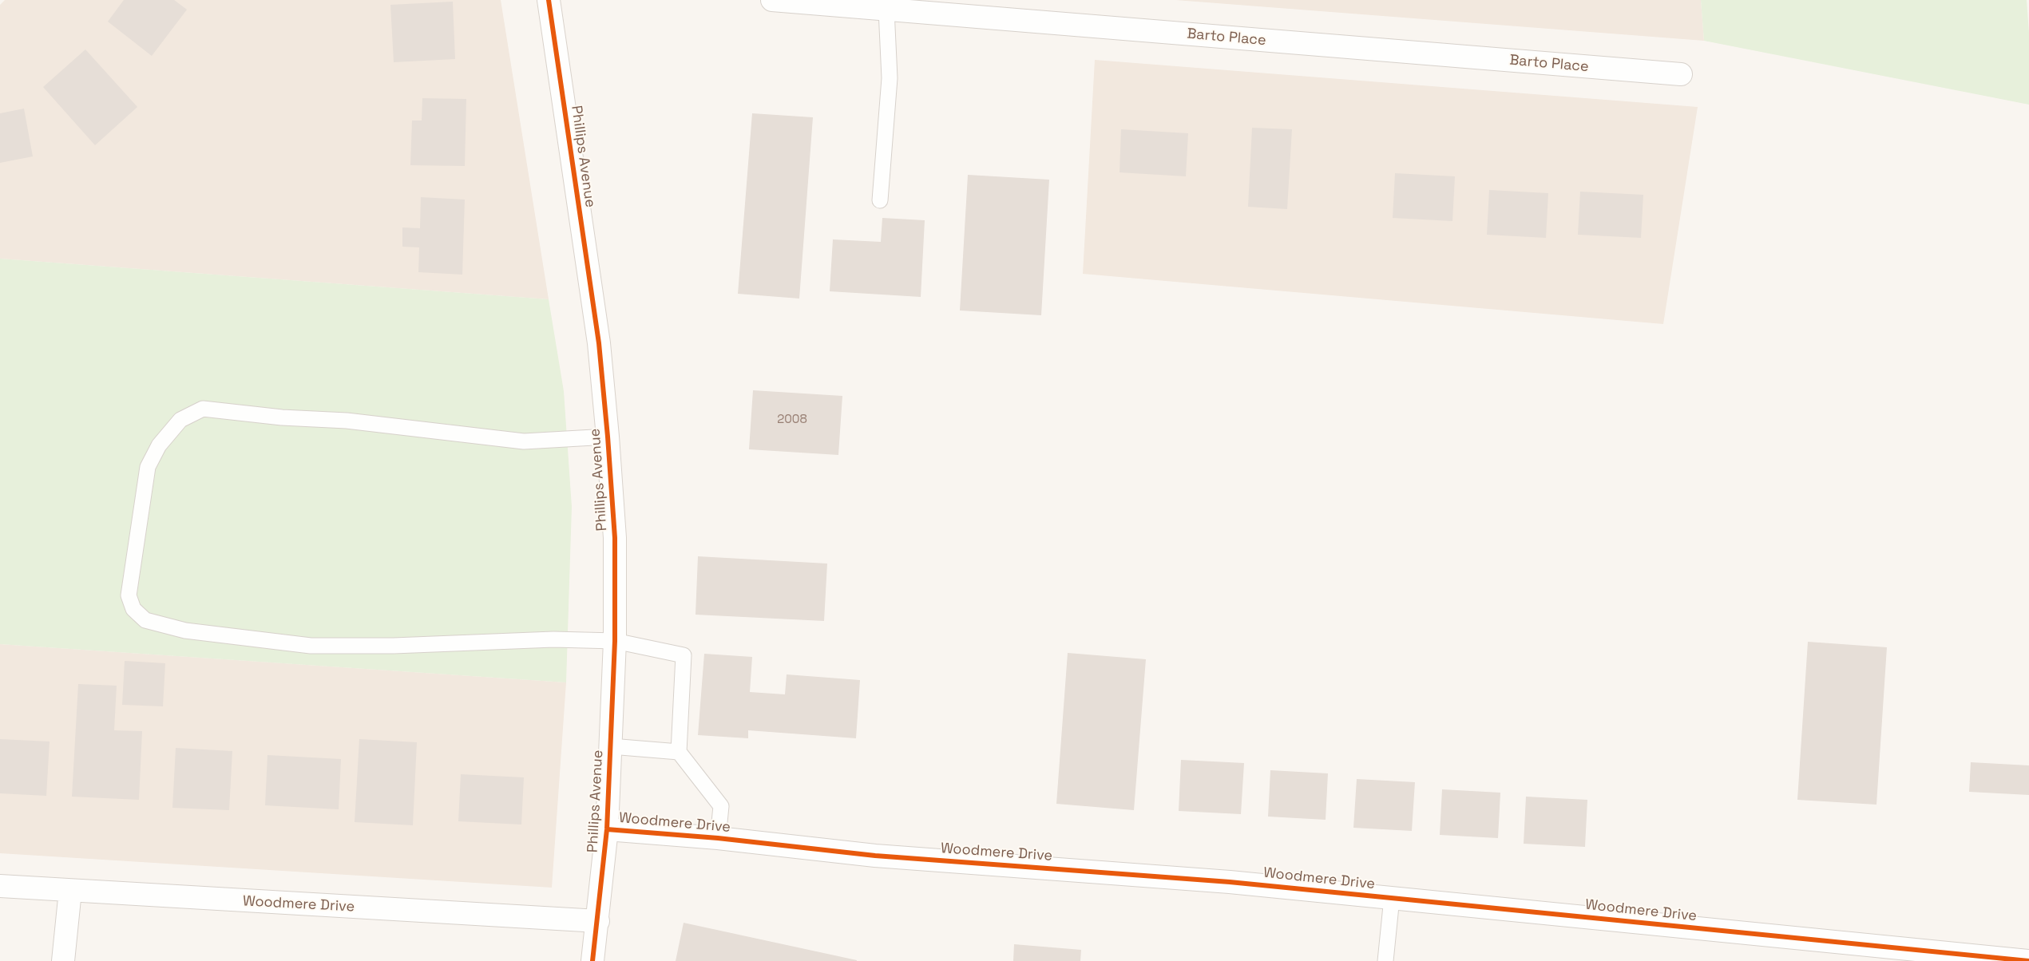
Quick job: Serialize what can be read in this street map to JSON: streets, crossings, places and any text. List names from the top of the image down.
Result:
{
  "streets": {
    "street": ["Barto Place", "Phillips Avenue", "Woodmere Drive"]
  },
  "crossings": [
    ["Phillips Avenue", "Woodmere Drive"]
  ],
  "house_numbers": ["2008"]
}
